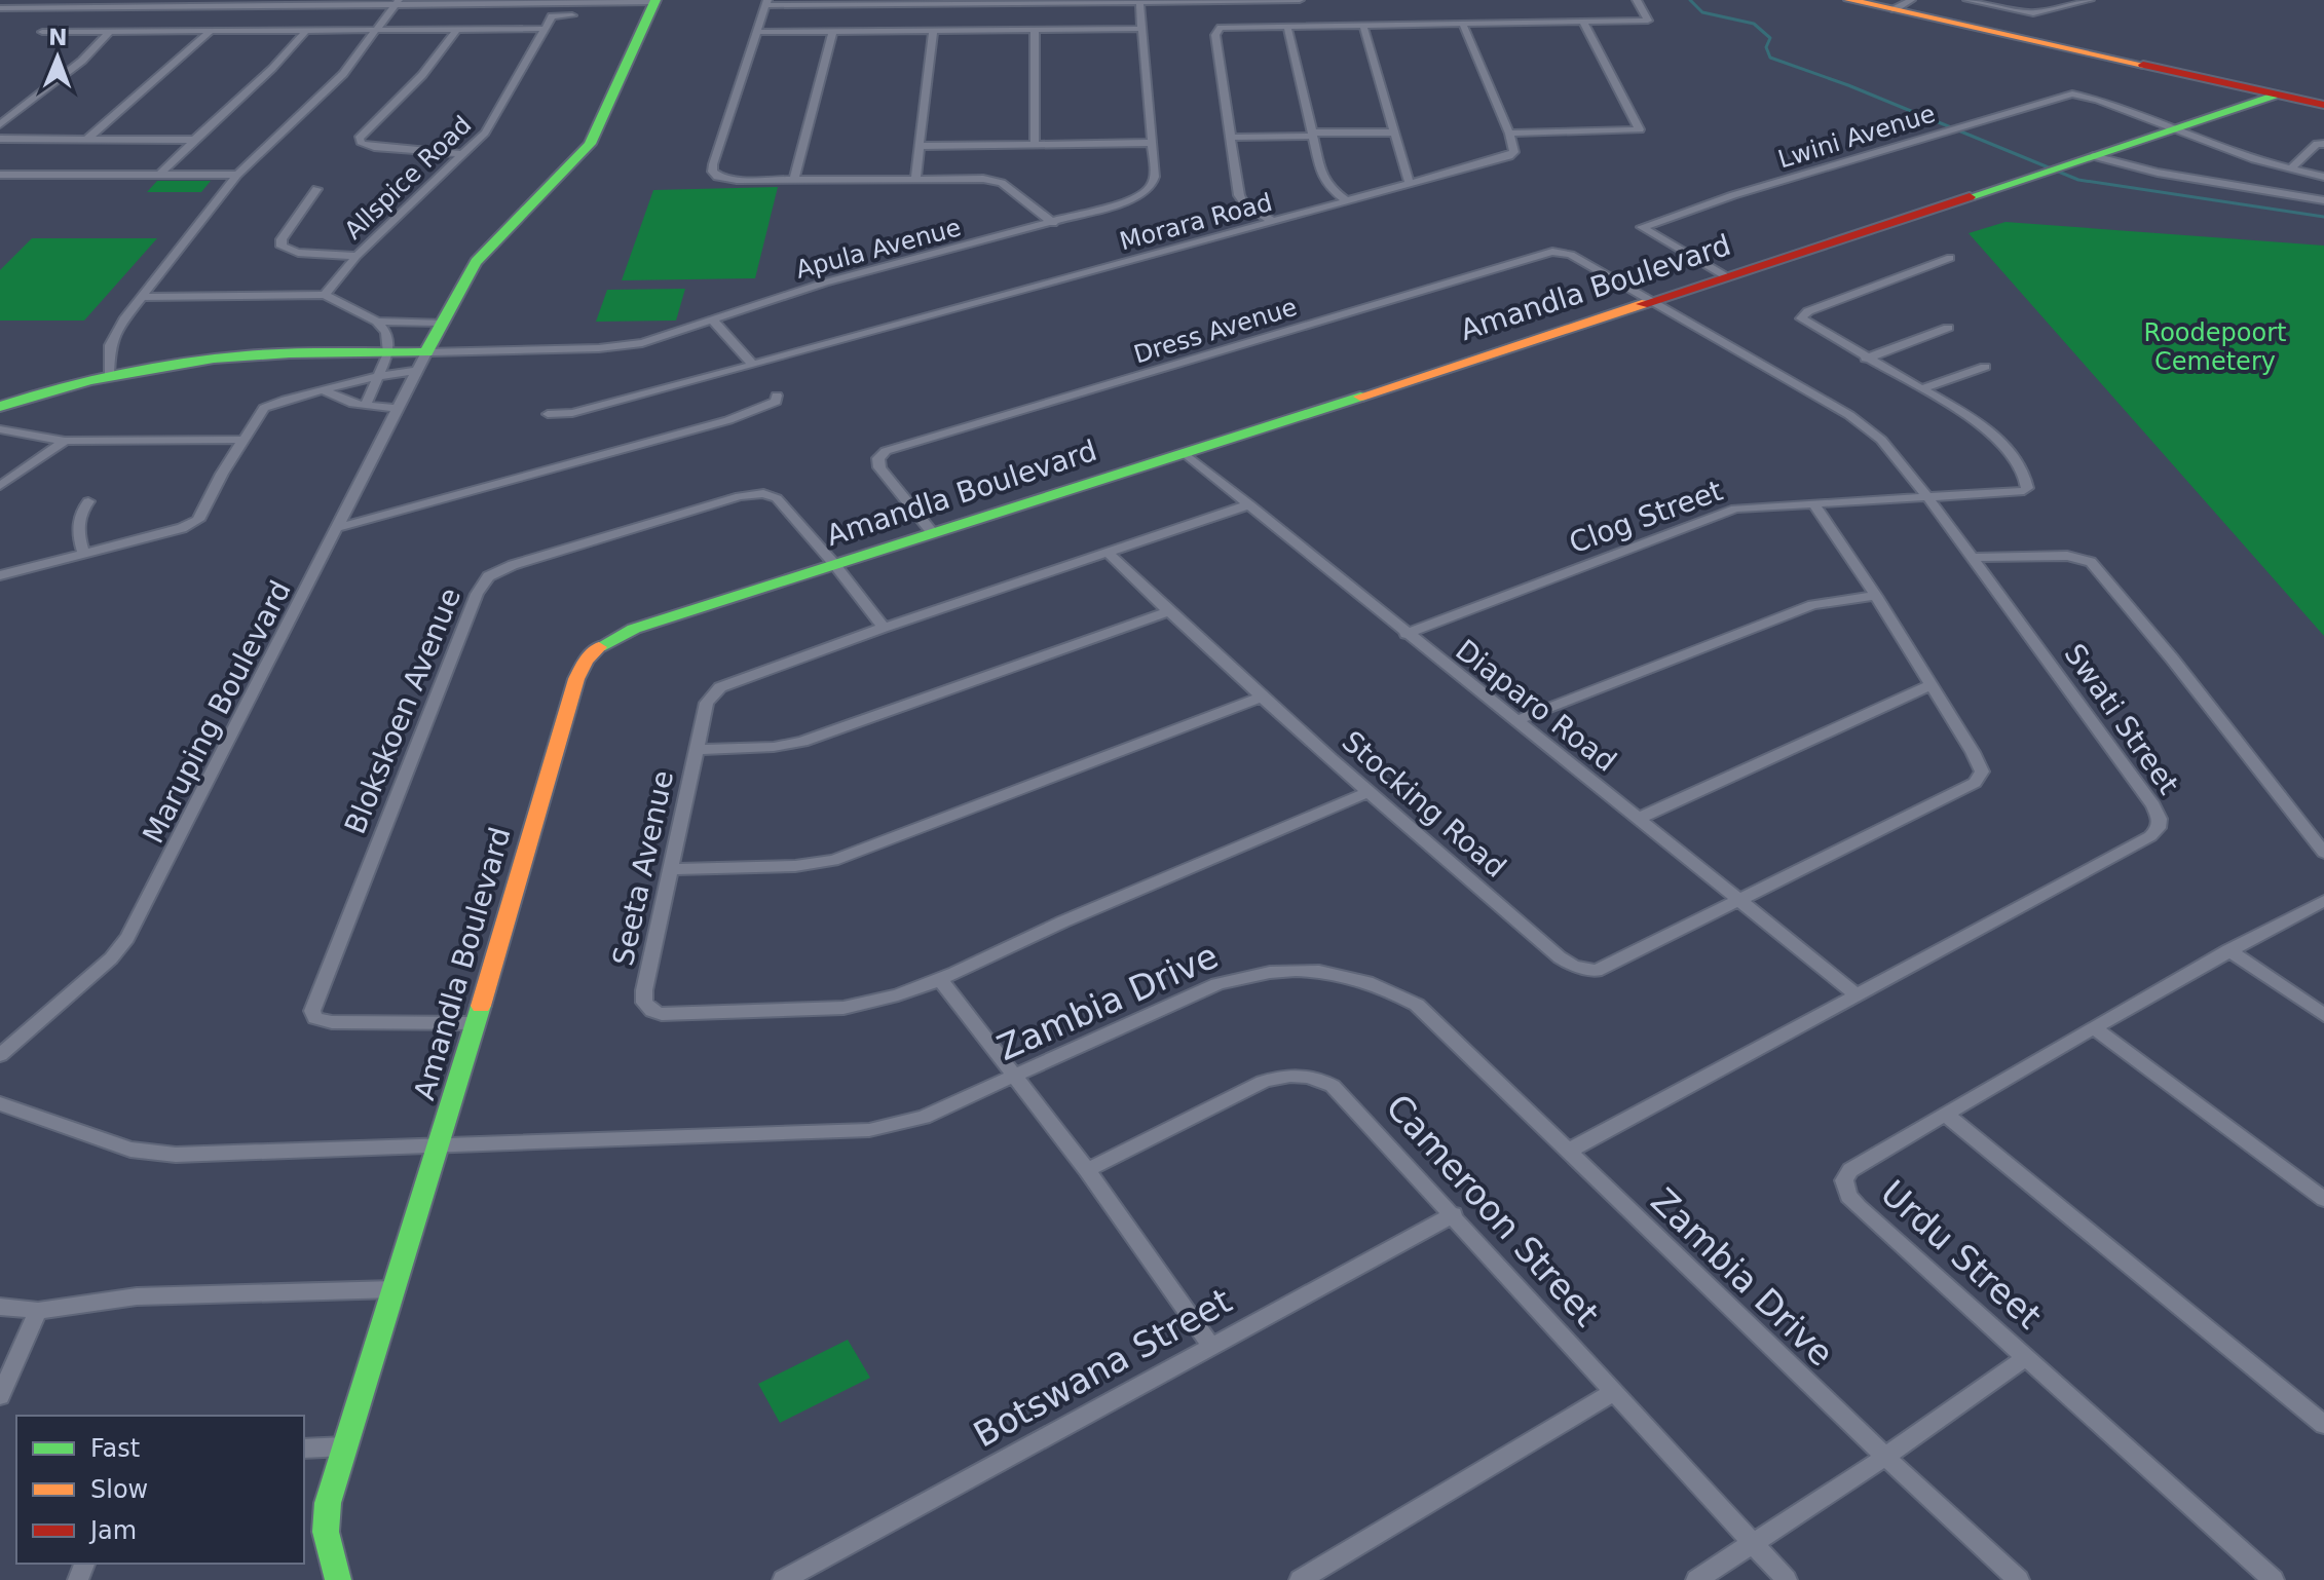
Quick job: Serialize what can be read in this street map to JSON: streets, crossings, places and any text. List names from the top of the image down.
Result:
{
  "streets": {
    "street": [
      "Lwini Avenue",
      "Allspice Road",
      "Morara Road",
      "Apula Avenue",
      "Amandla Boulevard",
      "Dress Avenue",
      "Clog Street",
      "Diaparo Road",
      "Blokskoen Avenue",
      "Maruping Boulevard",
      "Swati Street",
      "Stocking Road",
      "Seeta Avenue",
      "Zambia Drive",
      "Cameroon Street",
      "Urdu Street",
      "Botswana Street"
    ]
  },
  "crossings": [
    ["Lwini Avenue", "Amandla Boulevard"],
    ["Apula Avenue", "Maruping Boulevard"],
    ["Amandla Boulevard", "Dress Avenue"],
    ["Amandla Boulevard", "Diaparo Road"],
    ["Amandla Boulevard", "Blokskoen Avenue"],
    ["Amandla Boulevard", "Swati Street"],
    ["Amandla Boulevard", "Zambia Drive"],
    ["Dress Avenue", "Swati Street"],
    ["Clog Street", "Diaparo Road"],
    ["Clog Street", "Swati Street"],
    ["Diaparo Road", "Swati Street"],
    ["Diaparo Road", "Stocking Road"],
    ["Diaparo Road", "Seeta Avenue"],
    ["Blokskoen Avenue", "Seeta Avenue"],
    ["Swati Street", "Zambia Drive"],
    ["Stocking Road", "Seeta Avenue"],
    ["Cameroon Street", "Botswana Street"]
  ],
  "parks": ["Roodepoort Cemetery"],
  "legend": ["Fast", "Slow", "Jam"],
  "north": "top"
}
